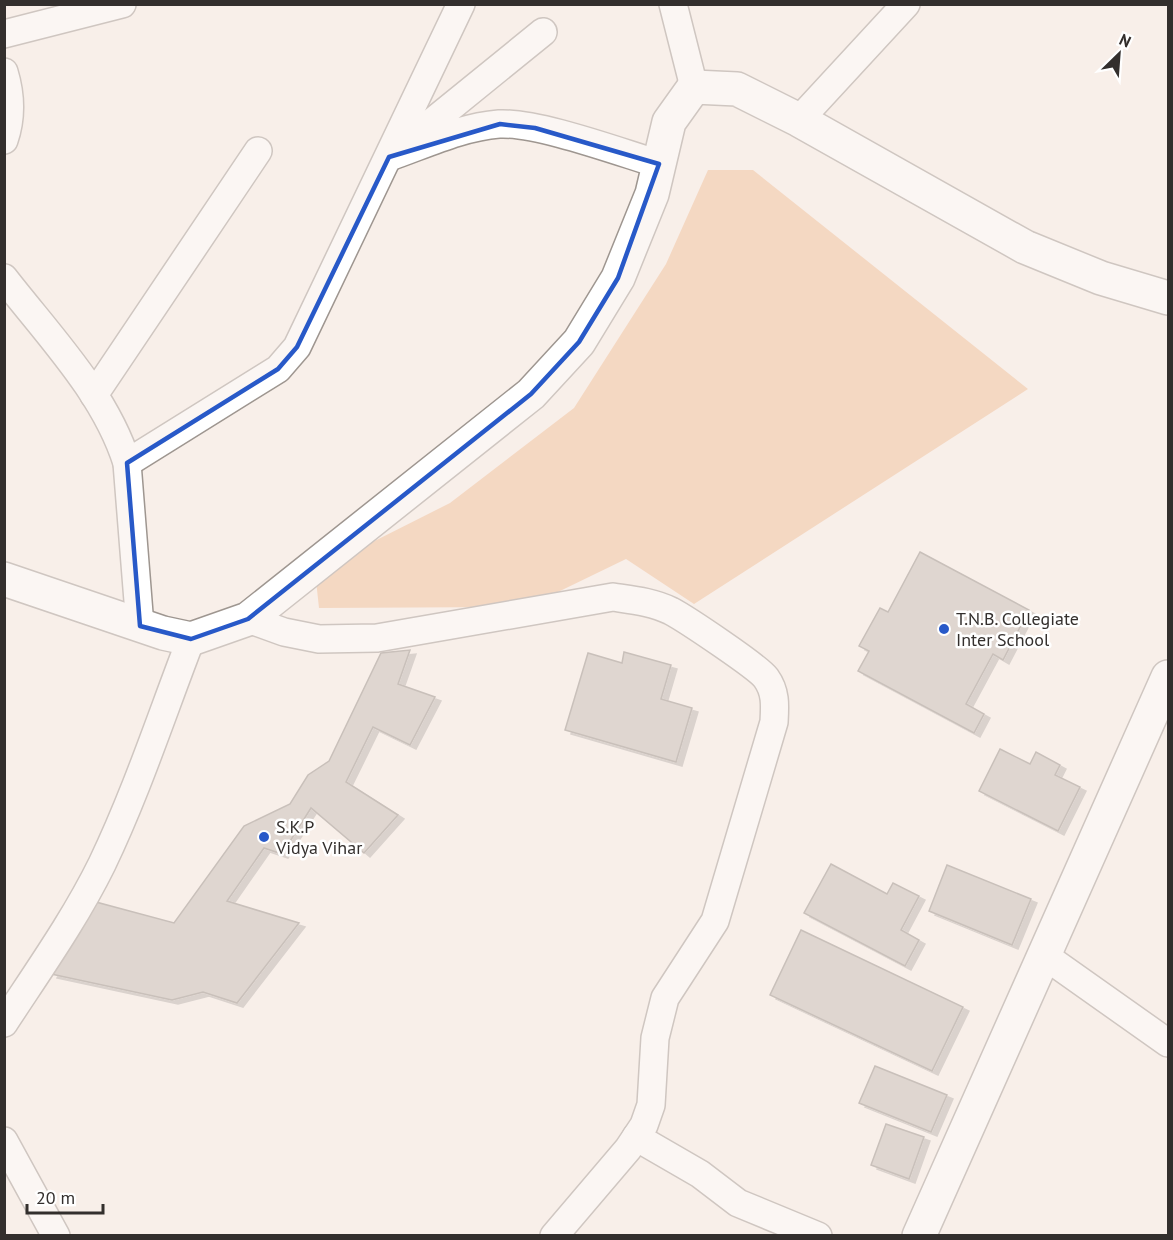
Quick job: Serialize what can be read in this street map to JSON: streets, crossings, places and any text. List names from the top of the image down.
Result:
{
  "places": ["T.N.B. Collegiate Inter School", "S.K.P Vidya Vihar"],
  "scale_bar": "20 m",
  "north": "top right"
}
